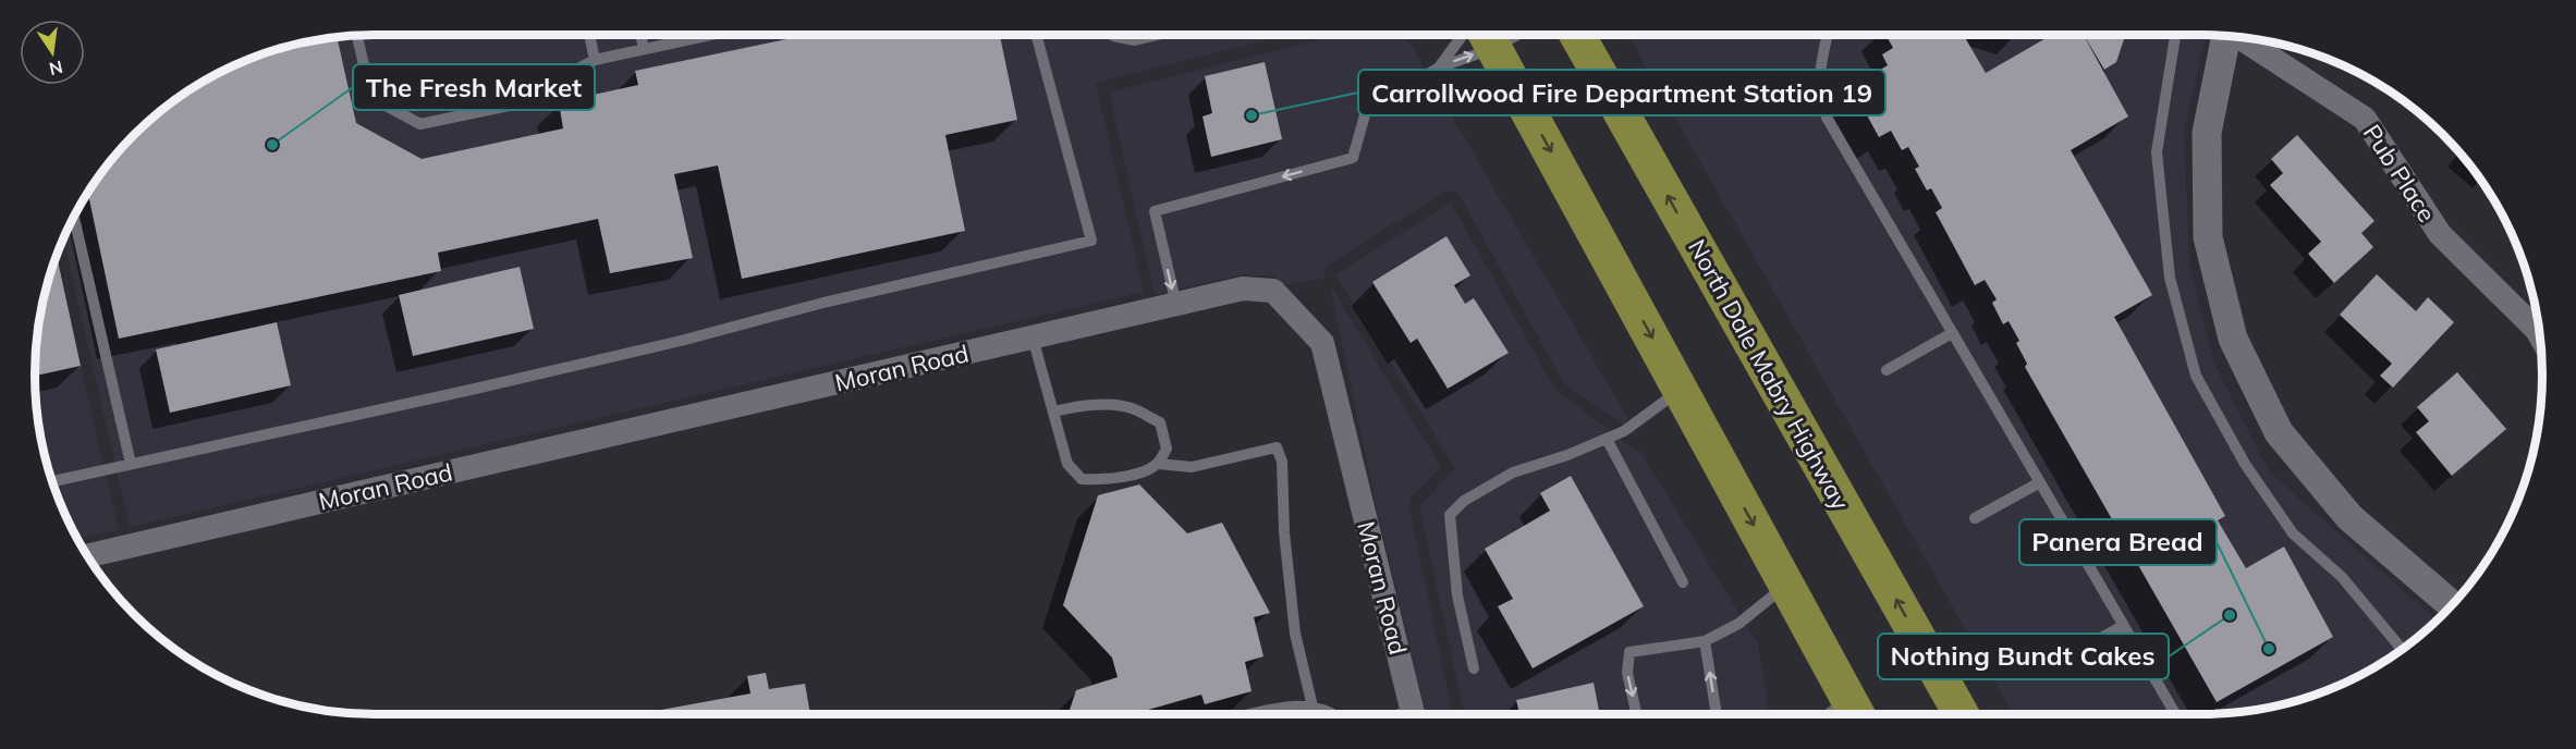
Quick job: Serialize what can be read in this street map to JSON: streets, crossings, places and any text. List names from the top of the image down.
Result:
{
  "streets": {
    "main road": ["North Dale Mabry Highway"],
    "street": ["Pub Place", "Moran Road"]
  },
  "places": [
    "Carrollwood Fire Department Station 19",
    "The Fresh Market",
    "Nothing Bundt Cakes",
    "Panera Bread"
  ],
  "north": "bottom"
}
